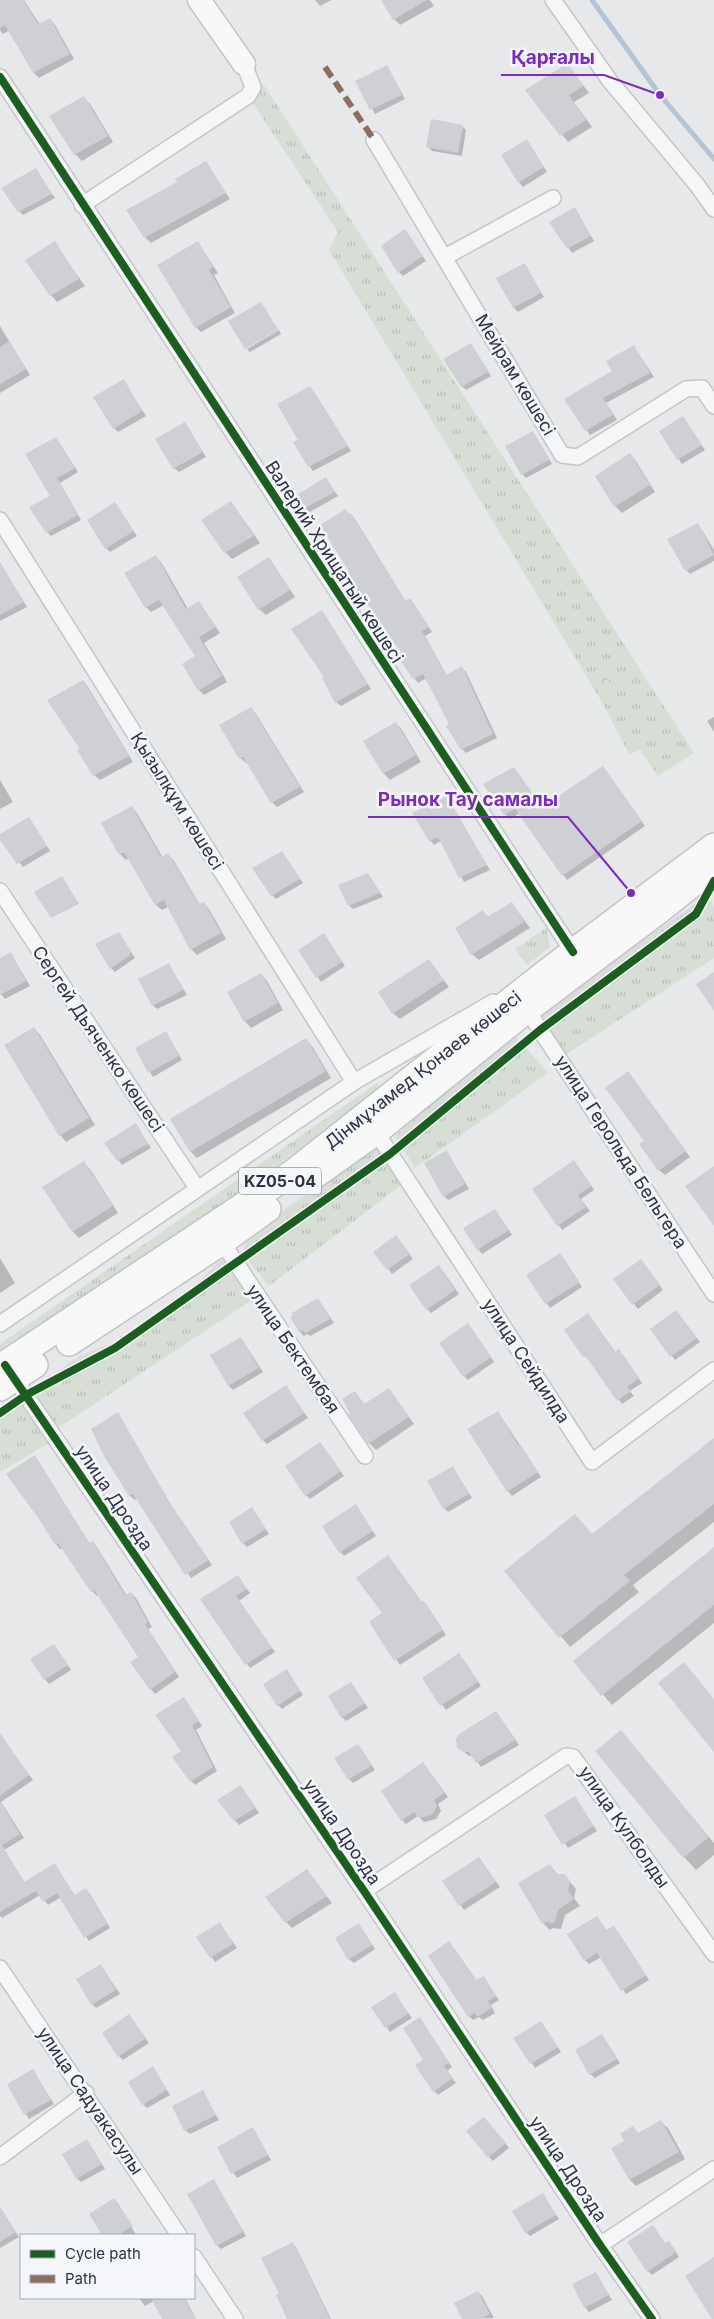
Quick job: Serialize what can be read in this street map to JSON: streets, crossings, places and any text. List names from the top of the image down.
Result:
{
  "streets": {
    "main road": ["Дінмұхамед Қонаев көшесі", "KZ05-04"],
    "street": [
      "Мейрам көшесі",
      "Валерий Хрищатый көшесі",
      "Қызылқұм көшесі",
      "Сергей Дьяченко көшесі",
      "улица Герольда Бельгера",
      "улица Бектембая",
      "улица Сейдилда",
      "улица Дрозда",
      "улица Кулболды",
      "улица Садуакасулы"
    ]
  },
  "crossings": [
    ["Валерий Хрищатый көшесі", "Дінмұхамед Қонаев көшесі"],
    ["Дінмұхамед Қонаев көшесі", "улица Герольда Бельгера"],
    ["Дінмұхамед Қонаев көшесі", "улица Бектембая"],
    ["Дінмұхамед Қонаев көшесі", "улица Сейдилда"],
    ["Дінмұхамед Қонаев көшесі", "улица Дрозда"],
    ["улица Дрозда", "улица Кулболды"]
  ],
  "places": ["Қарғалы", "Рынок Тау самалы"],
  "legend": ["Cycle path", "Path"]
}
